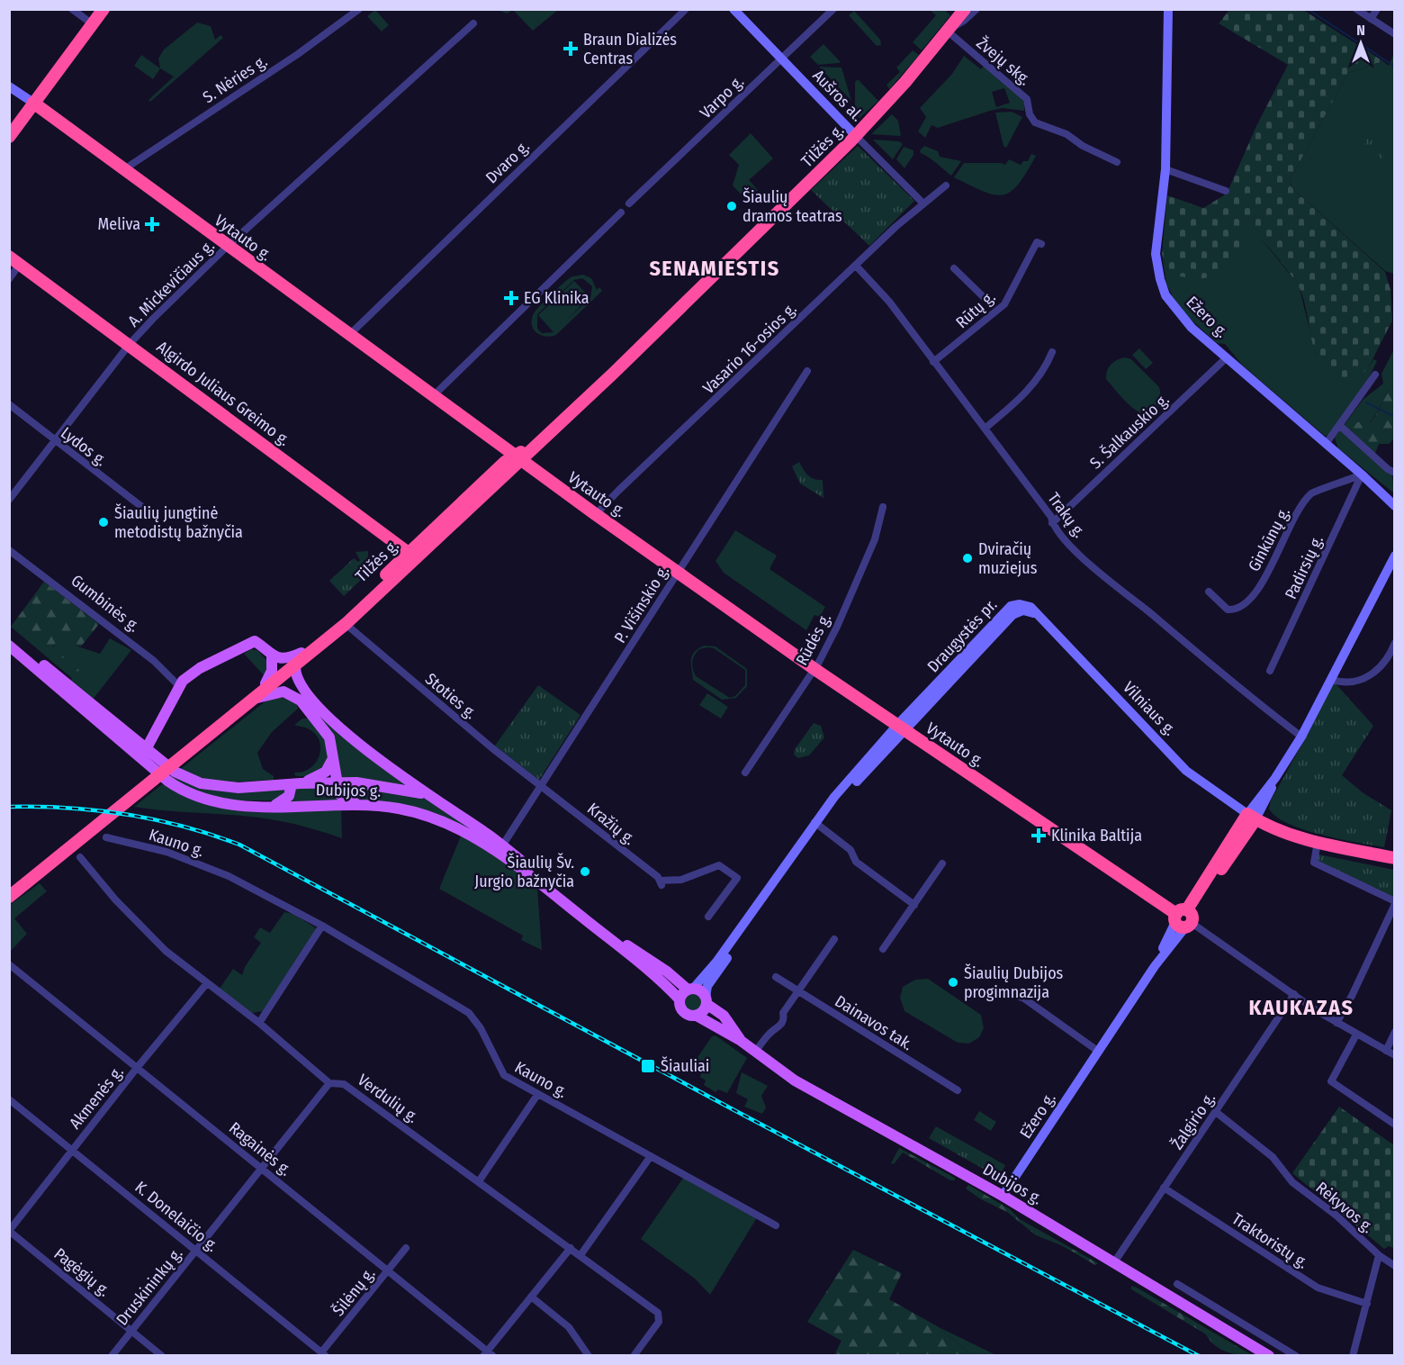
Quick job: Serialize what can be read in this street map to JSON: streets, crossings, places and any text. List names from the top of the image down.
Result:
{
  "streets": {
    "highway": [
      "Tilžės g.",
      "Vytauto g.",
      "Ežero g.",
      "Algirdo Juliaus Greimo g.",
      "Vilniaus g."
    ],
    "main road": ["Aušros al.", "Draugystės pr.", "Dubijos g."],
    "street": [
      "Žvejų skg.",
      "S. Nėries g.",
      "Varpo g.",
      "Dvaro g.",
      "A. Mickevičiaus g.",
      "Rūtų g.",
      "Vasario 16-osios g.",
      "S. Šalkauskio g.",
      "Lydos g.",
      "Trakų g.",
      "Ginkūnų g.",
      "Padirsių g.",
      "Gumbinės g.",
      "P. Višinskio g.",
      "Rūdės g.",
      "Stoties g.",
      "Kražių g.",
      "Kauno g.",
      "Dainavos tak.",
      "Akmenės g.",
      "Verdulių g.",
      "Žalgirio g.",
      "Ragainės g.",
      "Rėkyvos g.",
      "K. Donelaičio g.",
      "Traktoristų g.",
      "Pagėgių g.",
      "Druskininkų g.",
      "Šilėnų g."
    ]
  },
  "crossings": [
    ["Žvejų skg.", "Tilžės g."],
    ["S. Nėries g.", "Vytauto g."],
    ["Aušros al.", "Varpo g."],
    ["Aušros al.", "Tilžės g."],
    ["Aušros al.", "Vasario 16-osios g."],
    ["Tilžės g.", "Vytauto g."],
    ["Tilžės g.", "Algirdo Juliaus Greimo g."],
    ["Tilžės g.", "Stoties g."],
    ["Tilžės g.", "Dubijos g."],
    ["Dvaro g.", "Vytauto g."],
    ["Vytauto g.", "A. Mickevičiaus g."],
    ["Vytauto g.", "Ežero g."],
    ["Vytauto g.", "Vasario 16-osios g."],
    ["Vytauto g.", "P. Višinskio g."],
    ["Vytauto g.", "Draugystės pr."],
    ["Vytauto g.", "Rūdės g."],
    ["Vytauto g.", "Žalgirio g."],
    ["A. Mickevičiaus g.", "Algirdo Juliaus Greimo g."],
    ["A. Mickevičiaus g.", "Lydos g."],
    ["Rūtų g.", "Trakų g."],
    ["Ežero g.", "S. Šalkauskio g."],
    ["Ežero g.", "Trakų g."],
    ["Ežero g.", "Ginkūnų g."],
    ["Ežero g.", "Padirsių g."],
    ["Ežero g.", "Vilniaus g."],
    ["Ežero g.", "Dubijos g."],
    ["Vasario 16-osios g.", "Trakų g."],
    ["S. Šalkauskio g.", "Trakų g."],
    ["Ginkūnų g.", "Padirsių g."],
    ["P. Višinskio g.", "Stoties g."],
    ["P. Višinskio g.", "Dubijos g."],
    ["P. Višinskio g.", "Kražių g."],
    ["Draugystės pr.", "Vilniaus g."],
    ["Draugystės pr.", "Dubijos g."],
    ["Stoties g.", "Kražių g."],
    ["Dubijos g.", "Žalgirio g."],
    ["Akmenės g.", "Verdulių g."],
    ["Akmenės g.", "Ragainės g."],
    ["Akmenės g.", "K. Donelaičio g."],
    ["Akmenės g.", "Pagėgių g."],
    ["Verdulių g.", "Druskininkų g."],
    ["Žalgirio g.", "Rėkyvos g."],
    ["Žalgirio g.", "Traktoristų g."],
    ["Ragainės g.", "Druskininkų g."],
    ["Ragainės g.", "Šilėnų g."],
    ["Rėkyvos g.", "Traktoristų g."],
    ["K. Donelaičio g.", "Druskininkų g."],
    ["K. Donelaičio g.", "Šilėnų g."],
    ["Pagėgių g.", "Druskininkų g."]
  ],
  "districts": ["SENAMIESTIS", "KAUKAZAS"],
  "places": {
    "health": [
      "Braun Dializės Centras",
      "Meliva",
      "EG Klinika",
      "Klinika Baltija"
    ],
    "other": [
      "Šiaulių dramos teatras",
      "Šiaulių jungtinė metodistų bažnyčia",
      "Dviračių muziejus",
      "Šiaulių Šv. Jurgio bažnyčia",
      "Šiaulių Dubijos progimnazija"
    ],
    "transit": ["Šiauliai"]
  },
  "north": "top"
}
